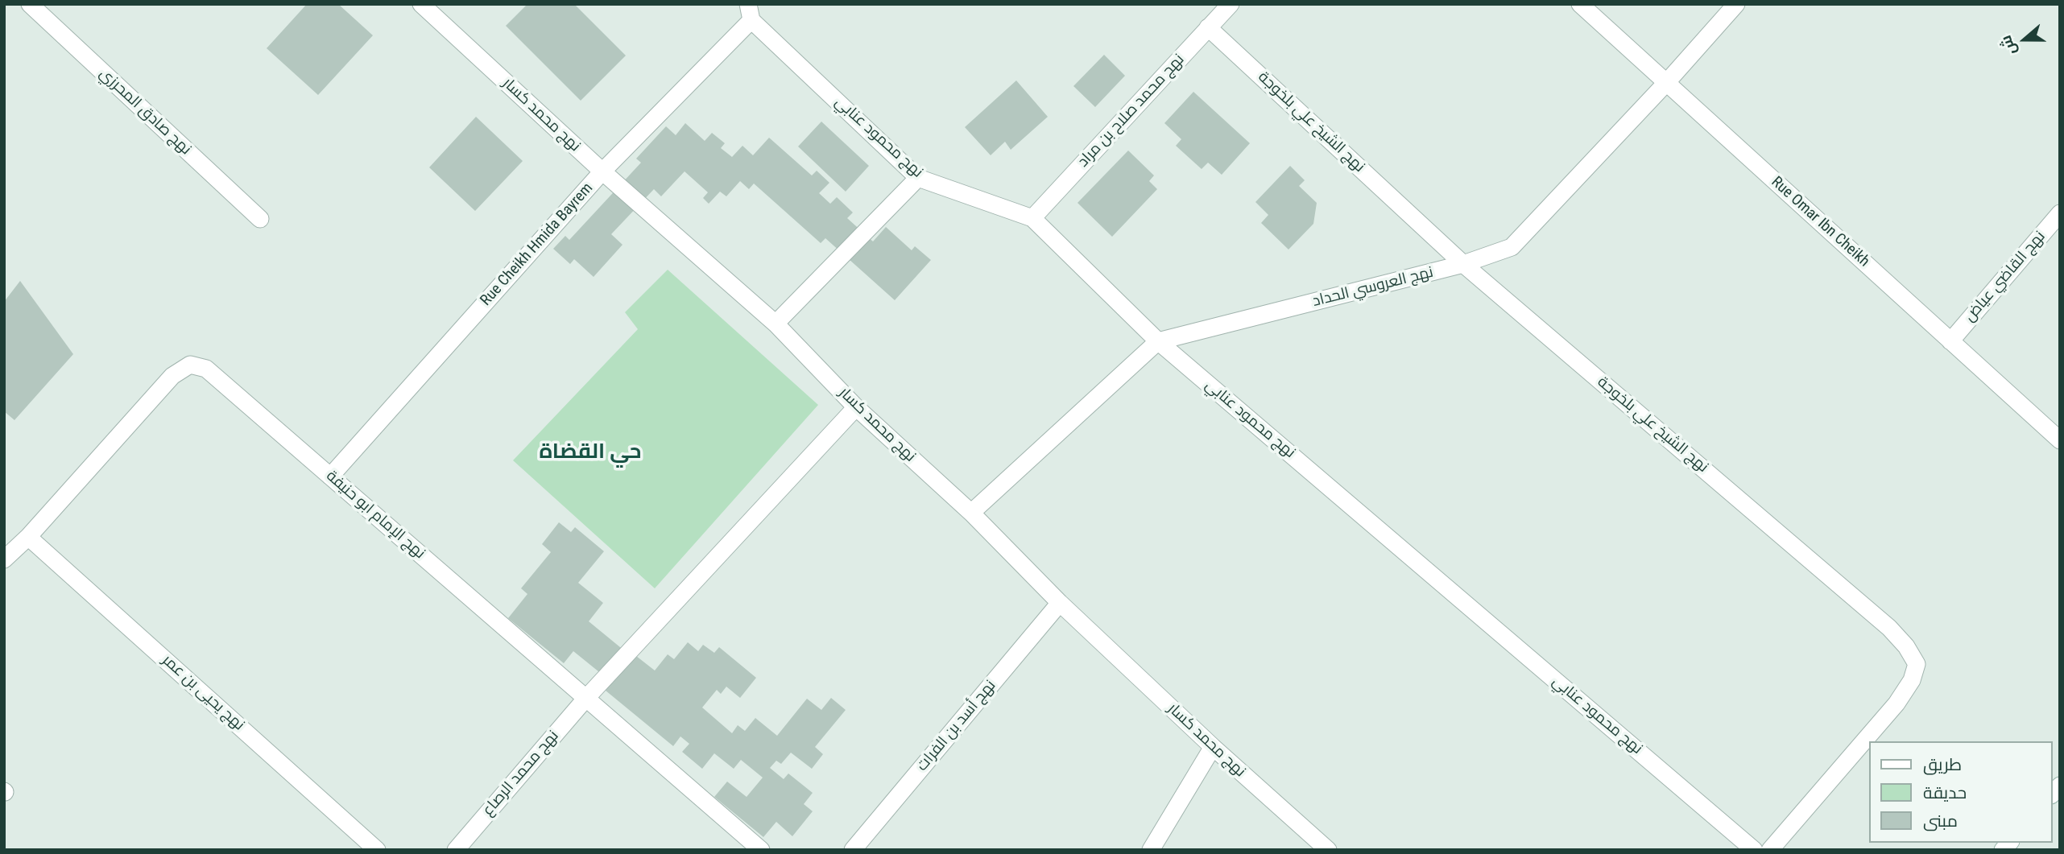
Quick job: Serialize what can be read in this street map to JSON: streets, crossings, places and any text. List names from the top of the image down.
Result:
{
  "streets": {
    "street": [
      "نهج محمد صلاح بن مراد",
      "نهج صادق المحرزي",
      "نهج محمد كسار",
      "نهج الشيخ علي بلخوجة",
      "نهج محمود عنابي",
      "Rue Omar Ibn Cheikh",
      "Rue Cheikh Hmida Bayrem",
      "نهج القاضي عياض",
      "نهج العروسي الحداد",
      "نهج الإمام ابو حنيفة",
      "نهج يحيى بن عمر",
      "نهج أسد بن الفرات",
      "نهج محمد الرصاع"
    ]
  },
  "crossings": [
    ["نهج محمد صلاح بن مراد", "نهج الشيخ علي بلخوجة"],
    ["نهج محمد صلاح بن مراد", "نهج محمود عنابي"],
    ["نهج محمد كسار", "Rue Cheikh Hmida Bayrem"],
    ["نهج محمد كسار", "نهج العروسي الحداد"],
    ["نهج محمد كسار", "نهج أسد بن الفرات"],
    ["نهج محمد كسار", "نهج محمد الرصاع"],
    ["نهج الشيخ علي بلخوجة", "نهج العروسي الحداد"],
    ["نهج محمود عنابي", "Rue Cheikh Hmida Bayrem"],
    ["نهج محمود عنابي", "نهج العروسي الحداد"],
    ["Rue Omar Ibn Cheikh", "نهج القاضي عياض"],
    ["Rue Omar Ibn Cheikh", "نهج العروسي الحداد"],
    ["Rue Cheikh Hmida Bayrem", "نهج الإمام ابو حنيفة"],
    ["نهج الإمام ابو حنيفة", "نهج يحيى بن عمر"],
    ["نهج الإمام ابو حنيفة", "نهج محمد الرصاع"]
  ],
  "districts": ["حي القضاة"],
  "legend": ["طريق", "حديقة", "مبنى"],
  "north": "left"
}
